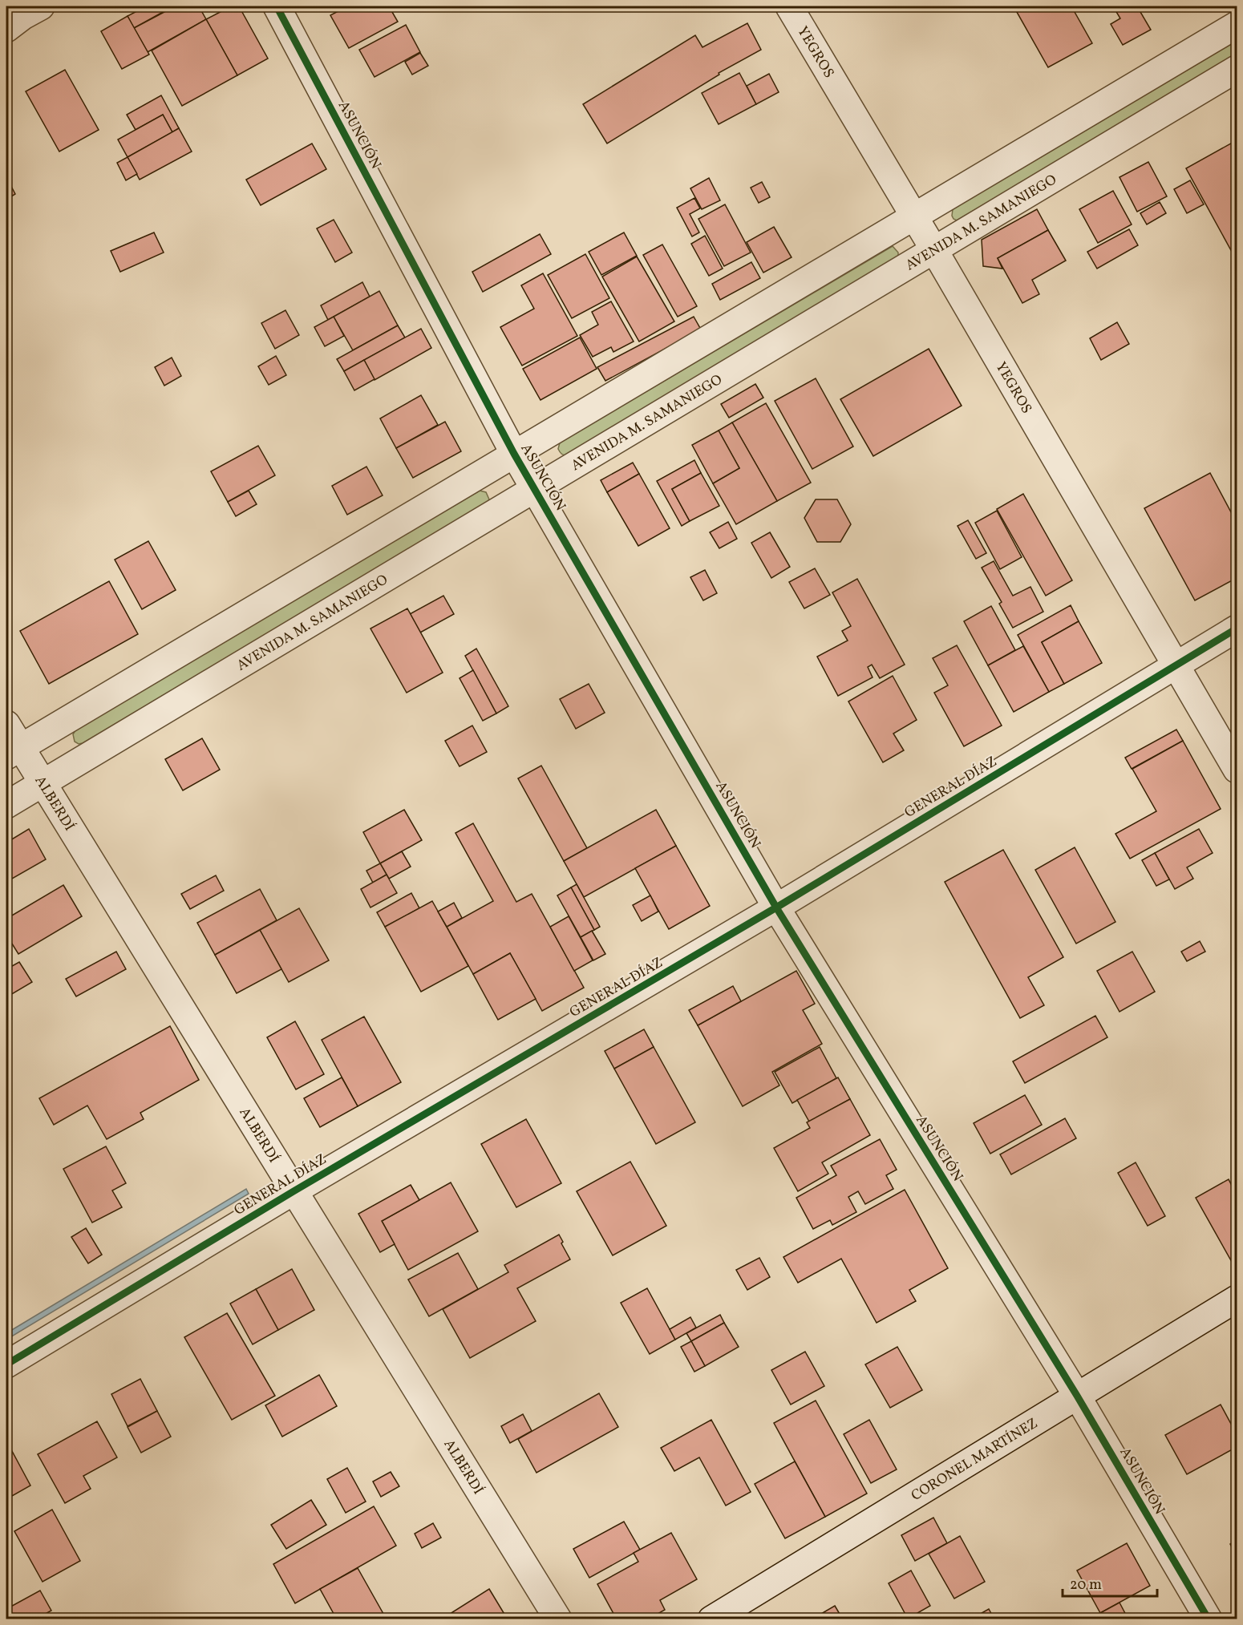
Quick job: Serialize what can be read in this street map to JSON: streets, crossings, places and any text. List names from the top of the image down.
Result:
{
  "streets": {
    "street": [
      "YEGROS",
      "ASUNCIÓN",
      "AVENIDA M. SAMANIEGO",
      "GENERAL DÍAZ",
      "ALBERDÍ",
      "CORONEL MARTÍNEZ"
    ]
  },
  "crossings": [
    ["YEGROS", "AVENIDA M. SAMANIEGO"],
    ["YEGROS", "GENERAL DÍAZ"],
    ["ASUNCIÓN", "AVENIDA M. SAMANIEGO"],
    ["ASUNCIÓN", "GENERAL DÍAZ"],
    ["ASUNCIÓN", "CORONEL MARTÍNEZ"],
    ["AVENIDA M. SAMANIEGO", "ALBERDÍ"],
    ["GENERAL DÍAZ", "ALBERDÍ"]
  ],
  "scale_bar": "20 m"
}
